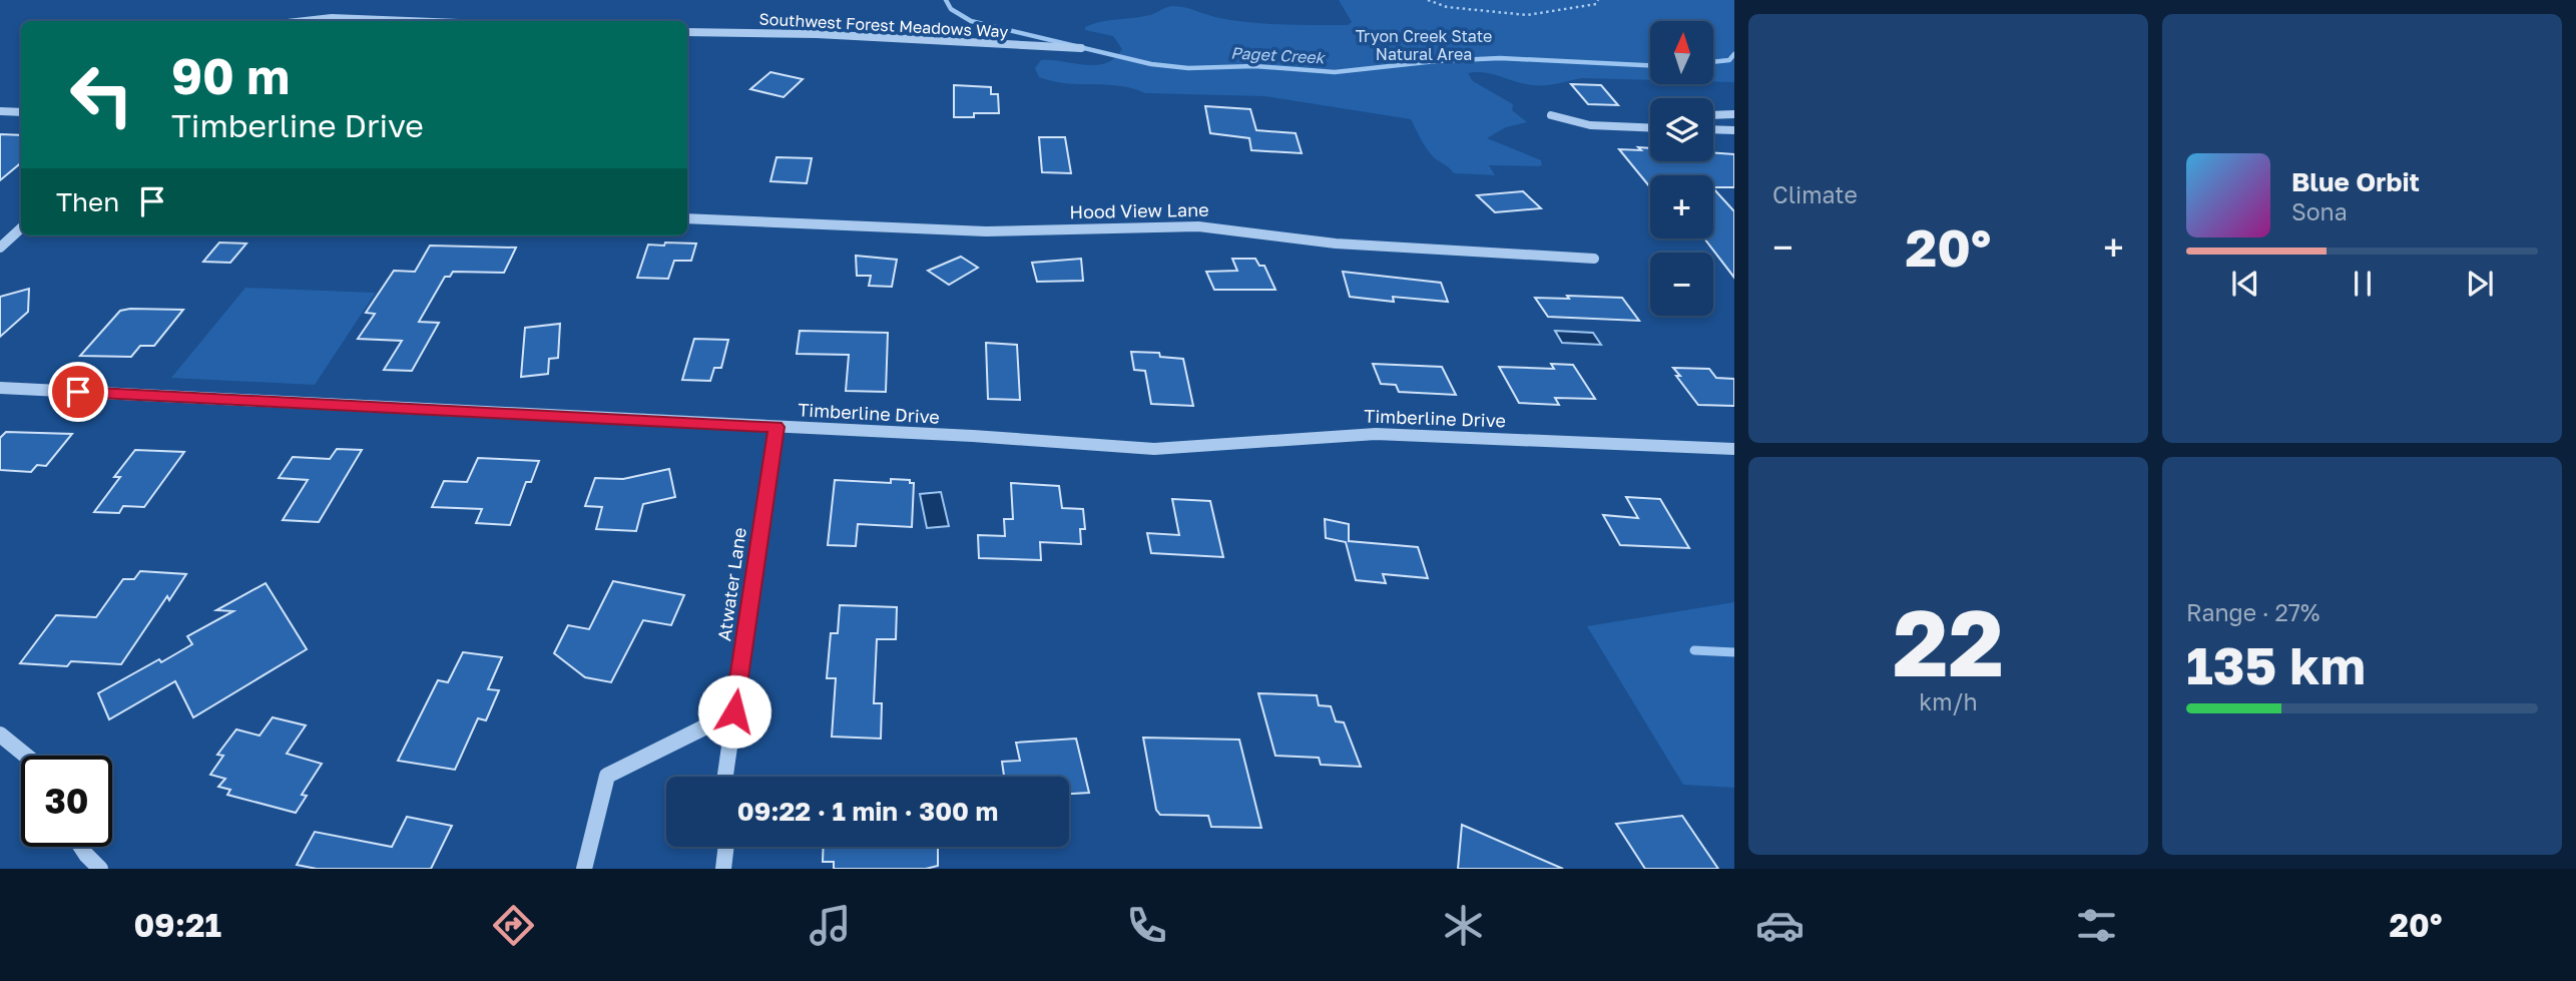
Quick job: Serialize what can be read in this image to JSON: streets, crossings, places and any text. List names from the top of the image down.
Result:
{
  "streets": {
    "street": [
      "Southwest Forest Meadows Way",
      "Hood View Lane",
      "Timberline Drive",
      "Atwater Lane"
    ]
  },
  "crossings": [
    ["Timberline Drive", "Atwater Lane"]
  ],
  "water": ["Paget Creek"],
  "parks": ["Tryon Creek State Natural Area"],
  "north": "top",
  "page": {
    "tile": [
      "Climate",
      ["22", "km/h"],
      ["Range · 27%", "135 km"]
    ],
    "map_buttons": ["+", "−"],
    "turn": ["90 m", "Timberline Drive"],
    "song": ["Blue Orbit", "Sona"],
    "then": "Then",
    "heat": ["−", "20°", "+"],
    "limit": "30",
    "trip": "09:22 · 1 min · 300 m",
    "tabs": ["09:21", "20°"]
  }
}
